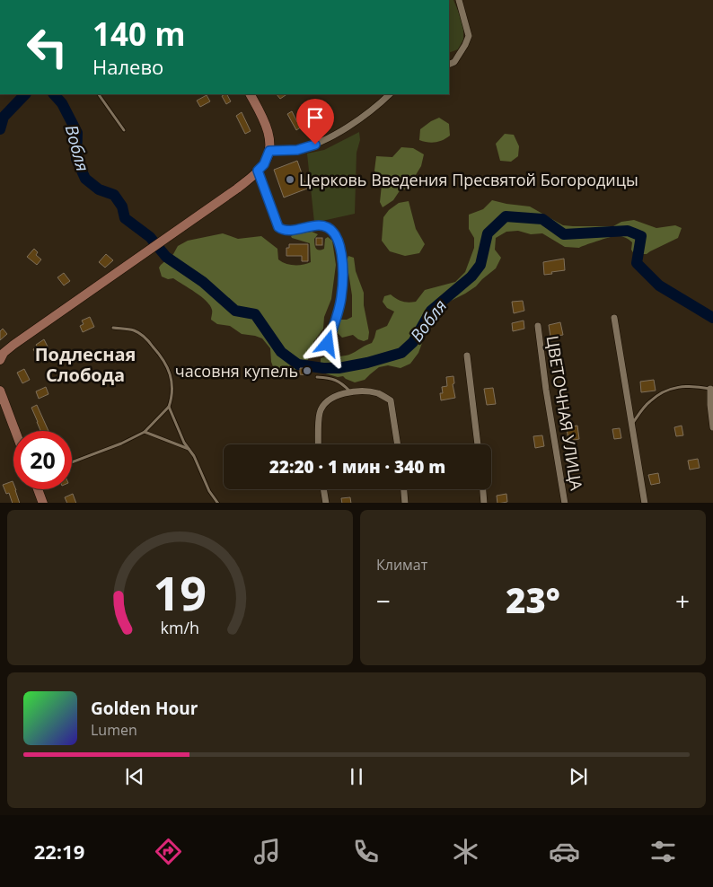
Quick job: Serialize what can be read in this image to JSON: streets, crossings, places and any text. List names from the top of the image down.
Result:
{
  "streets": {
    "street": ["ЦВЕТОЧНАЯ УЛИЦА"]
  },
  "districts": ["Подлесная Слобода"],
  "water": ["Вобля"],
  "places": ["Церковь Введения Пресвятой Богородицы", "часовня купель"],
  "page": {
    "turn": ["140 m", "Налево"],
    "limit": "20",
    "trip": "22:20 · 1 мин · 340 m",
    "tile": "Климат",
    "heat": ["−", "23°", "+"],
    "song": ["Golden Hour", "Lumen"],
    "tabs": "22:19",
    "gauge": ["19", "km/h"]
  }
}
